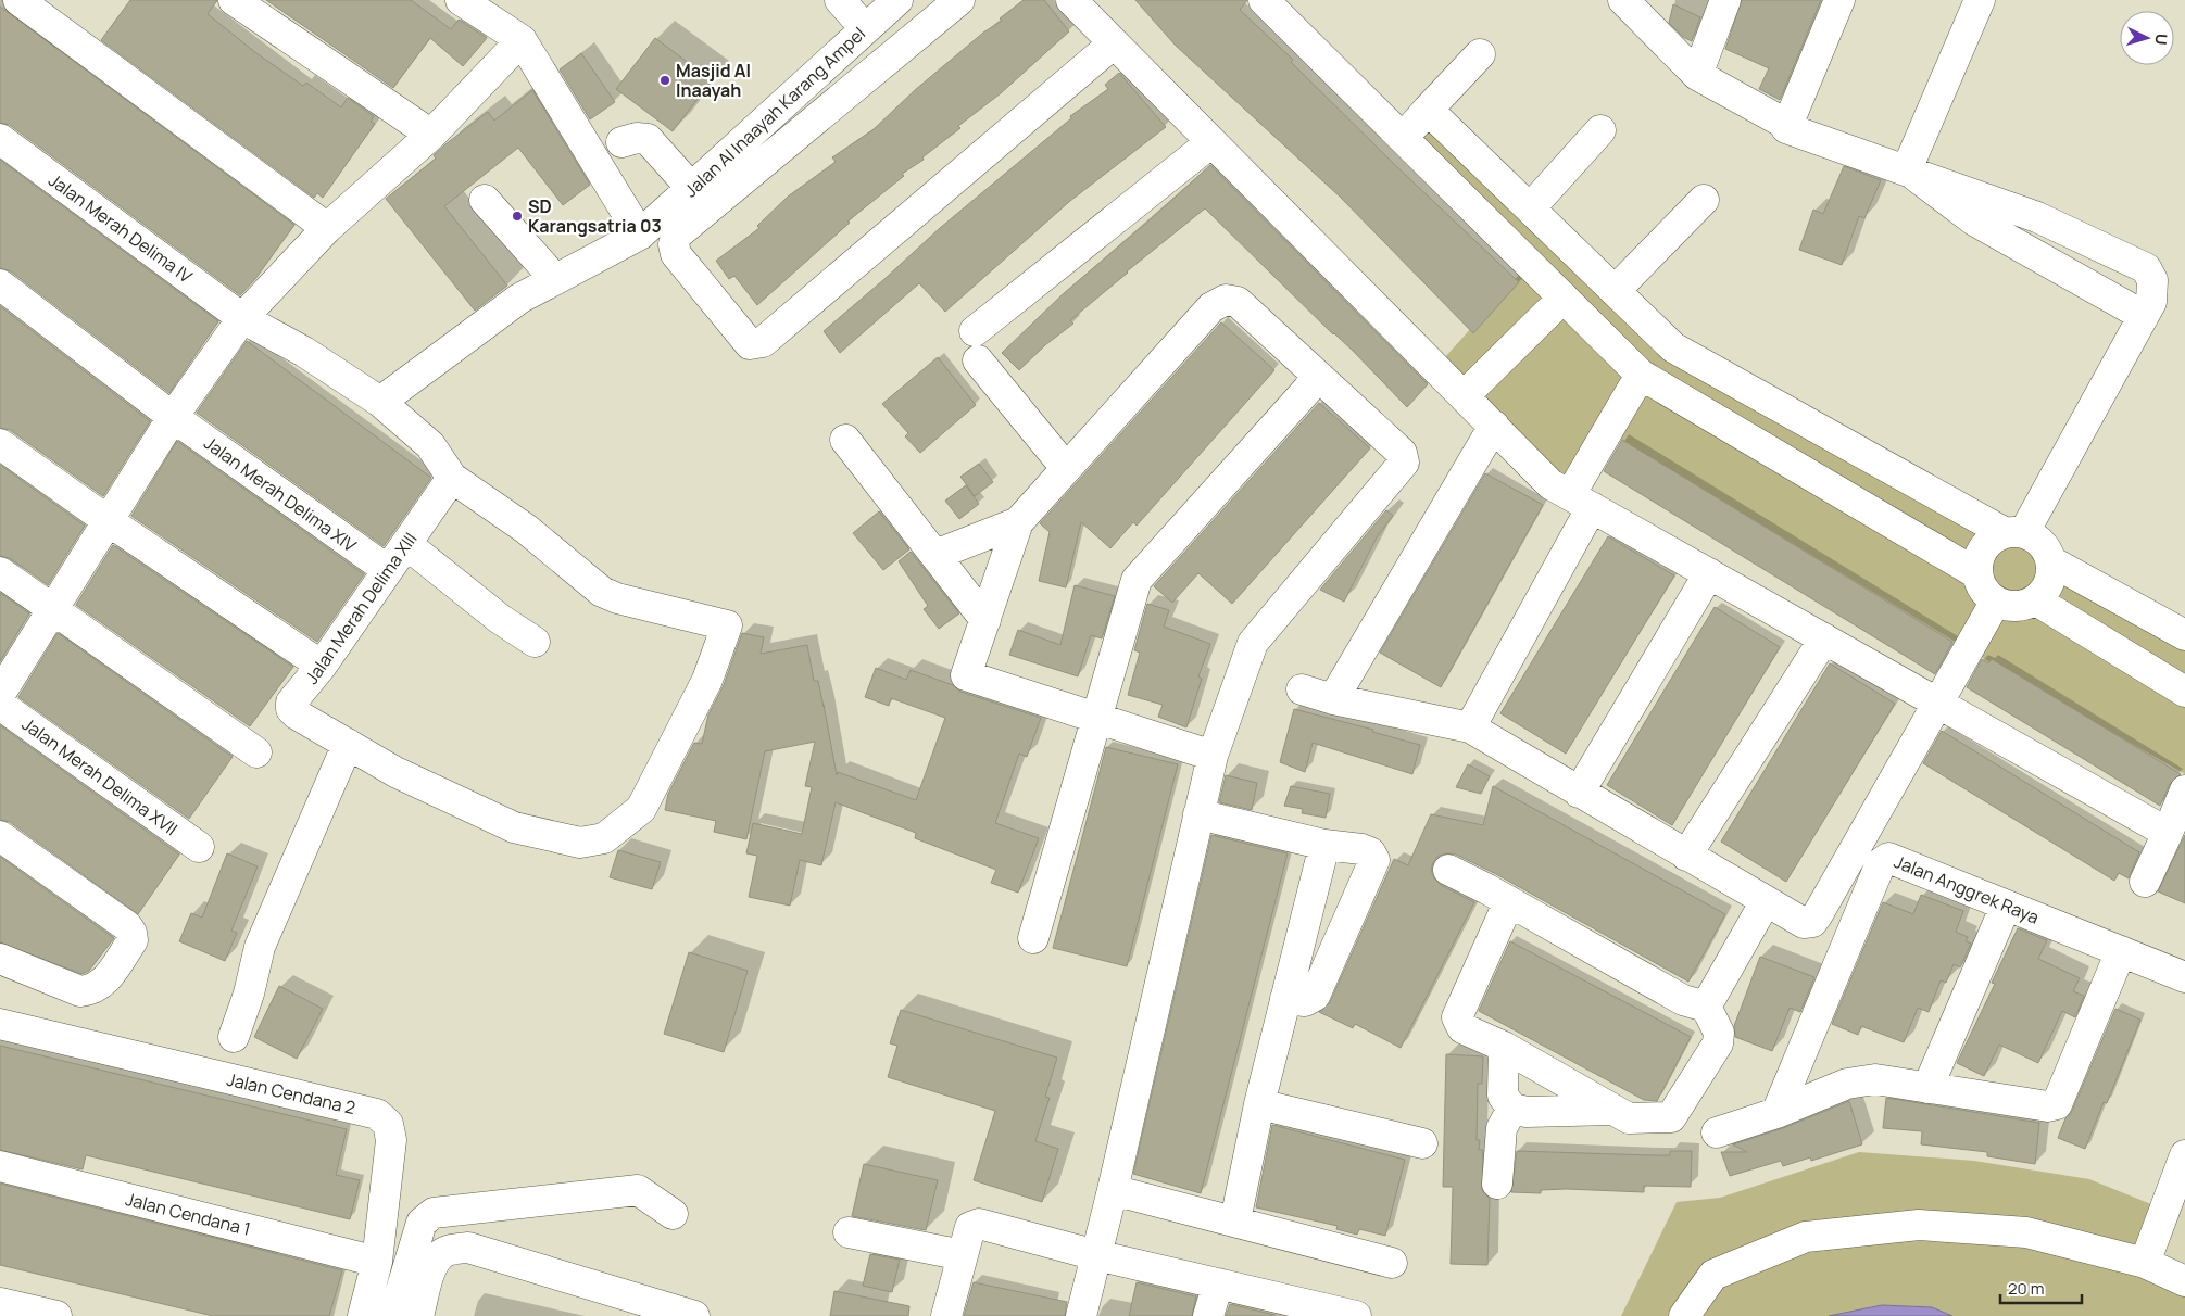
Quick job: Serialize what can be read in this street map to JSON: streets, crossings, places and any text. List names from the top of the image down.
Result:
{
  "streets": {
    "street": [
      "Jalan Al Inaayah Karang Ampel",
      "Jalan Merah Delima IV",
      "Jalan Merah Delima XIV",
      "Jalan Merah Delima XIII",
      "Jalan Merah Delima XVII",
      "Jalan Anggrek Raya",
      "Jalan Cendana 2",
      "Jalan Cendana 1"
    ]
  },
  "crossings": [
    ["Jalan Merah Delima XIV", "Jalan Merah Delima XIII"],
    ["Jalan Cendana 2", "Jalan Cendana 1"]
  ],
  "places": ["Masjid Al Inaayah", "SD Karangsatria 03"],
  "scale_bar": "20 m",
  "north": "right"
}
